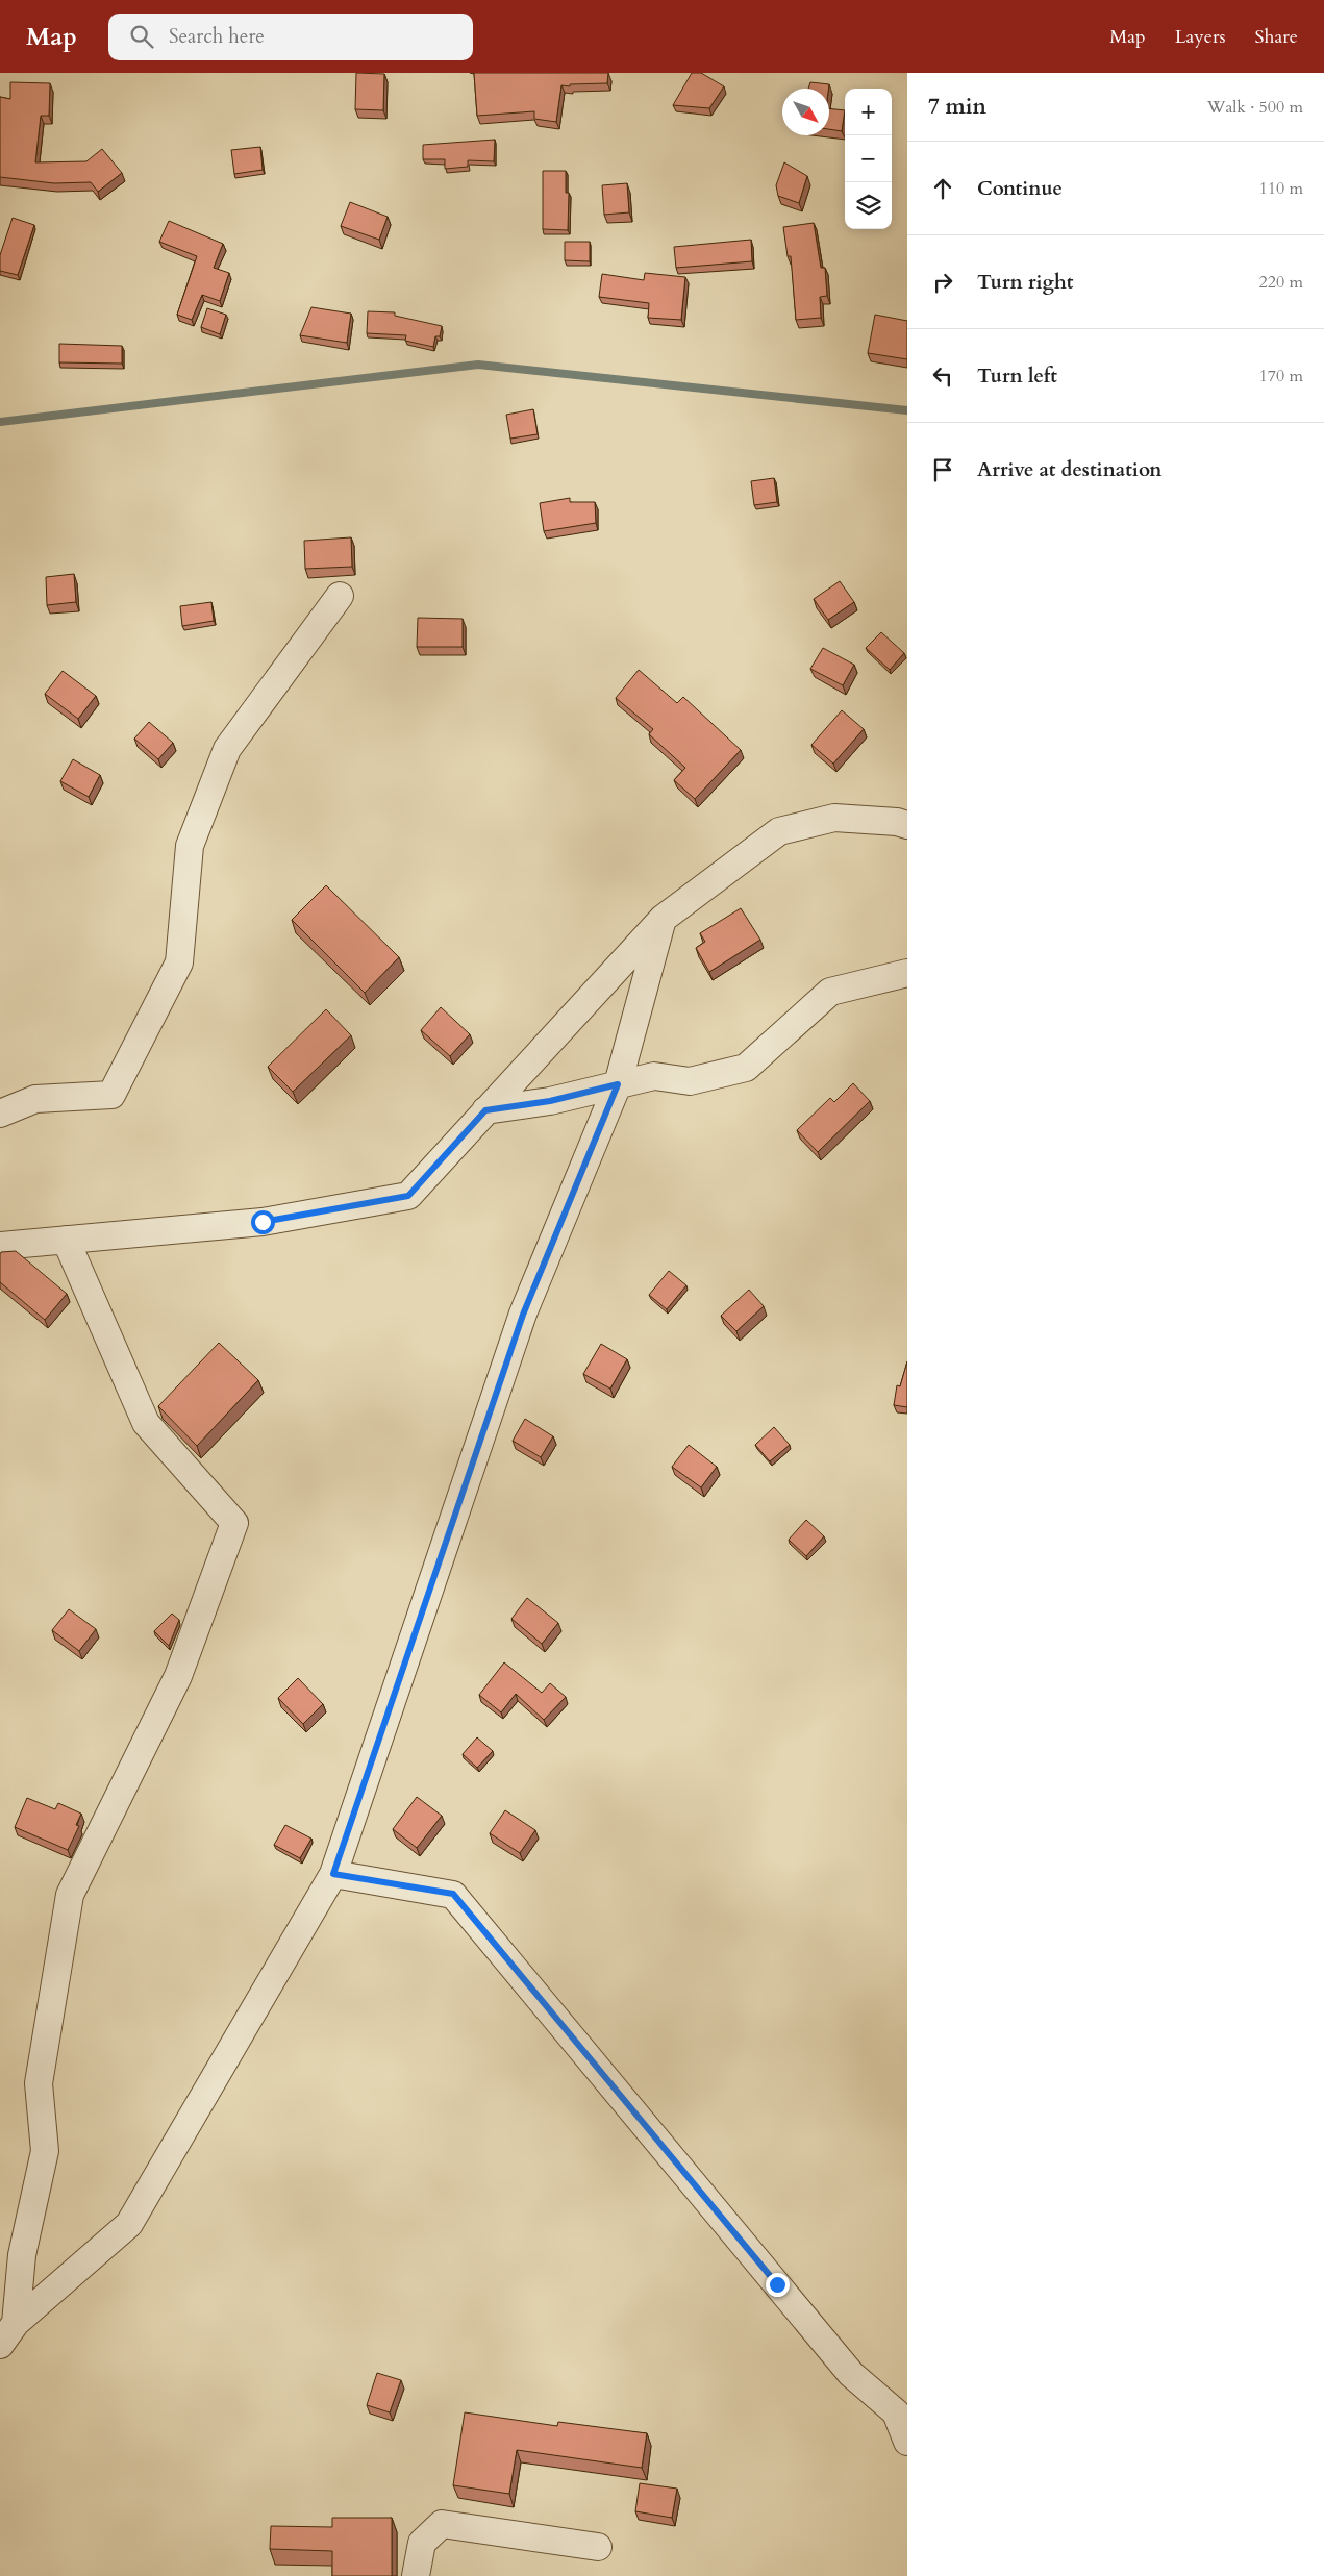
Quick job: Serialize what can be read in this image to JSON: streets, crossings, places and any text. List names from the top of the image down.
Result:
{
  "north": "bottom right",
  "page": {
    "header": "Map",
    "search": "Search here",
    "nav": ["Map", "Layers", "Share"],
    "heading": ["7 min", "Walk · 500 m"],
    "map_buttons": ["+", "−"],
    "list": [
      ["Continue", "110 m"],
      ["Turn right", "220 m"],
      ["Turn left", "170 m"],
      "Arrive at destination"
    ]
  }
}
